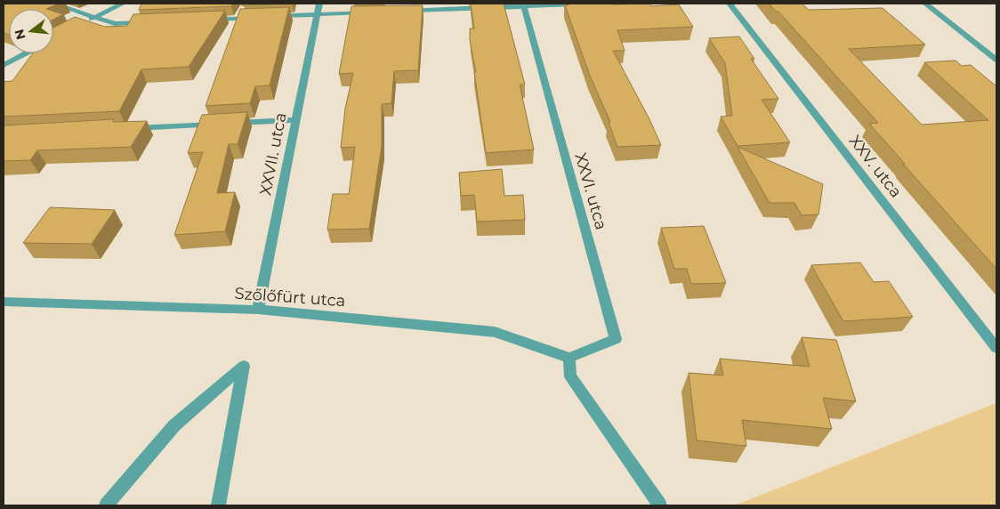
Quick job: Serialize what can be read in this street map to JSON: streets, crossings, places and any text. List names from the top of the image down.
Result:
{
  "streets": {
    "street": [
      "XXVII. utca",
      "XXV. utca",
      "XXVI. utca",
      "Szőlőfürt utca"
    ]
  },
  "crossings": [
    ["XXVII. utca", "Szőlőfürt utca"],
    ["XXVI. utca", "Szőlőfürt utca"]
  ],
  "north": "left"
}
